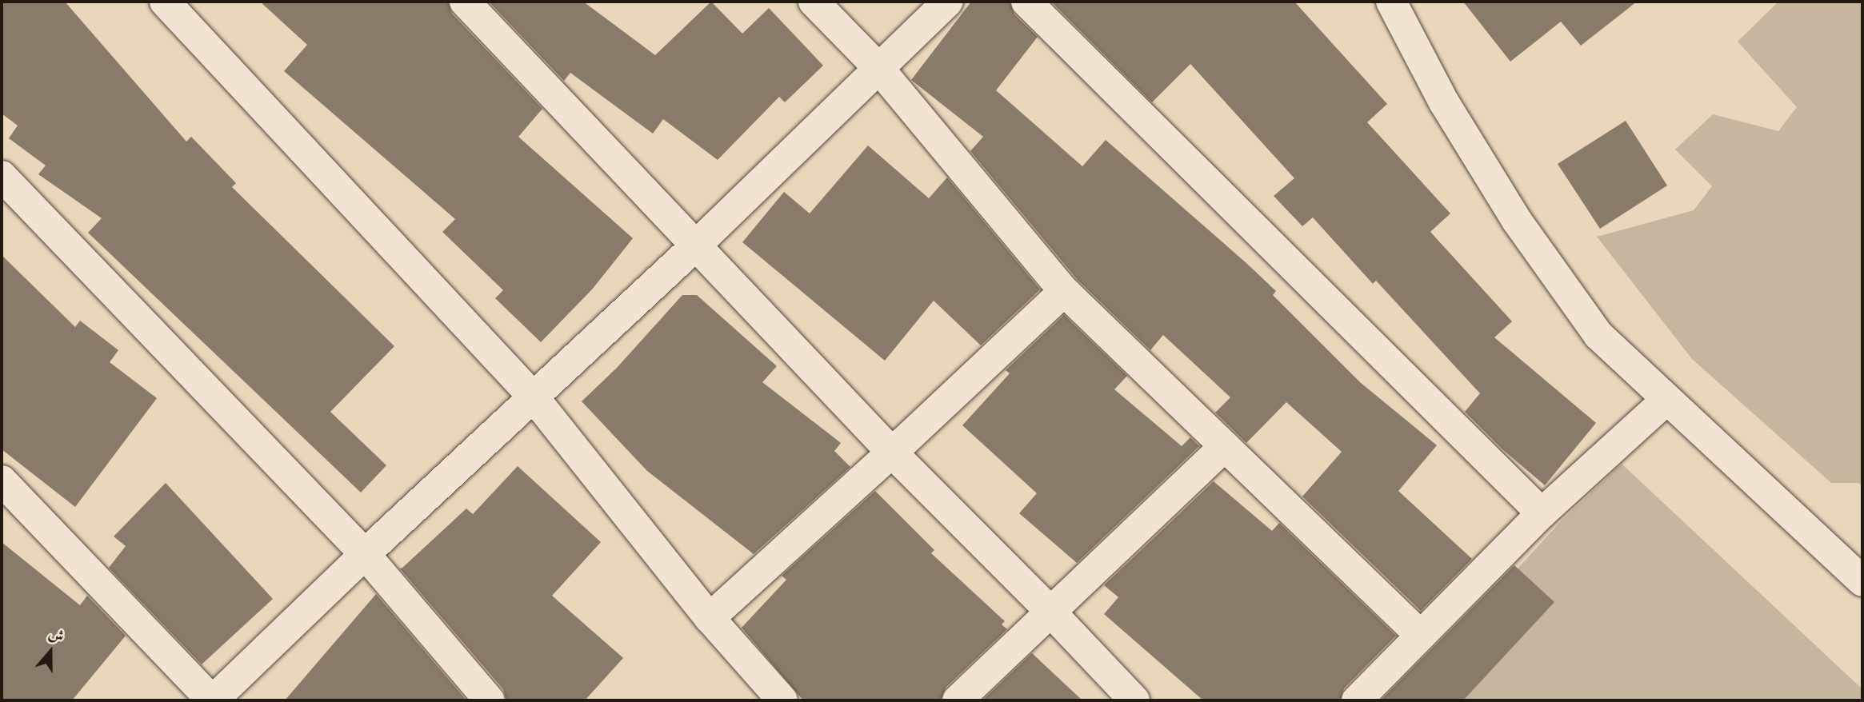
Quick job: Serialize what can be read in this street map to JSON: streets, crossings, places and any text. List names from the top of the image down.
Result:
{
  "north": "top"
}
